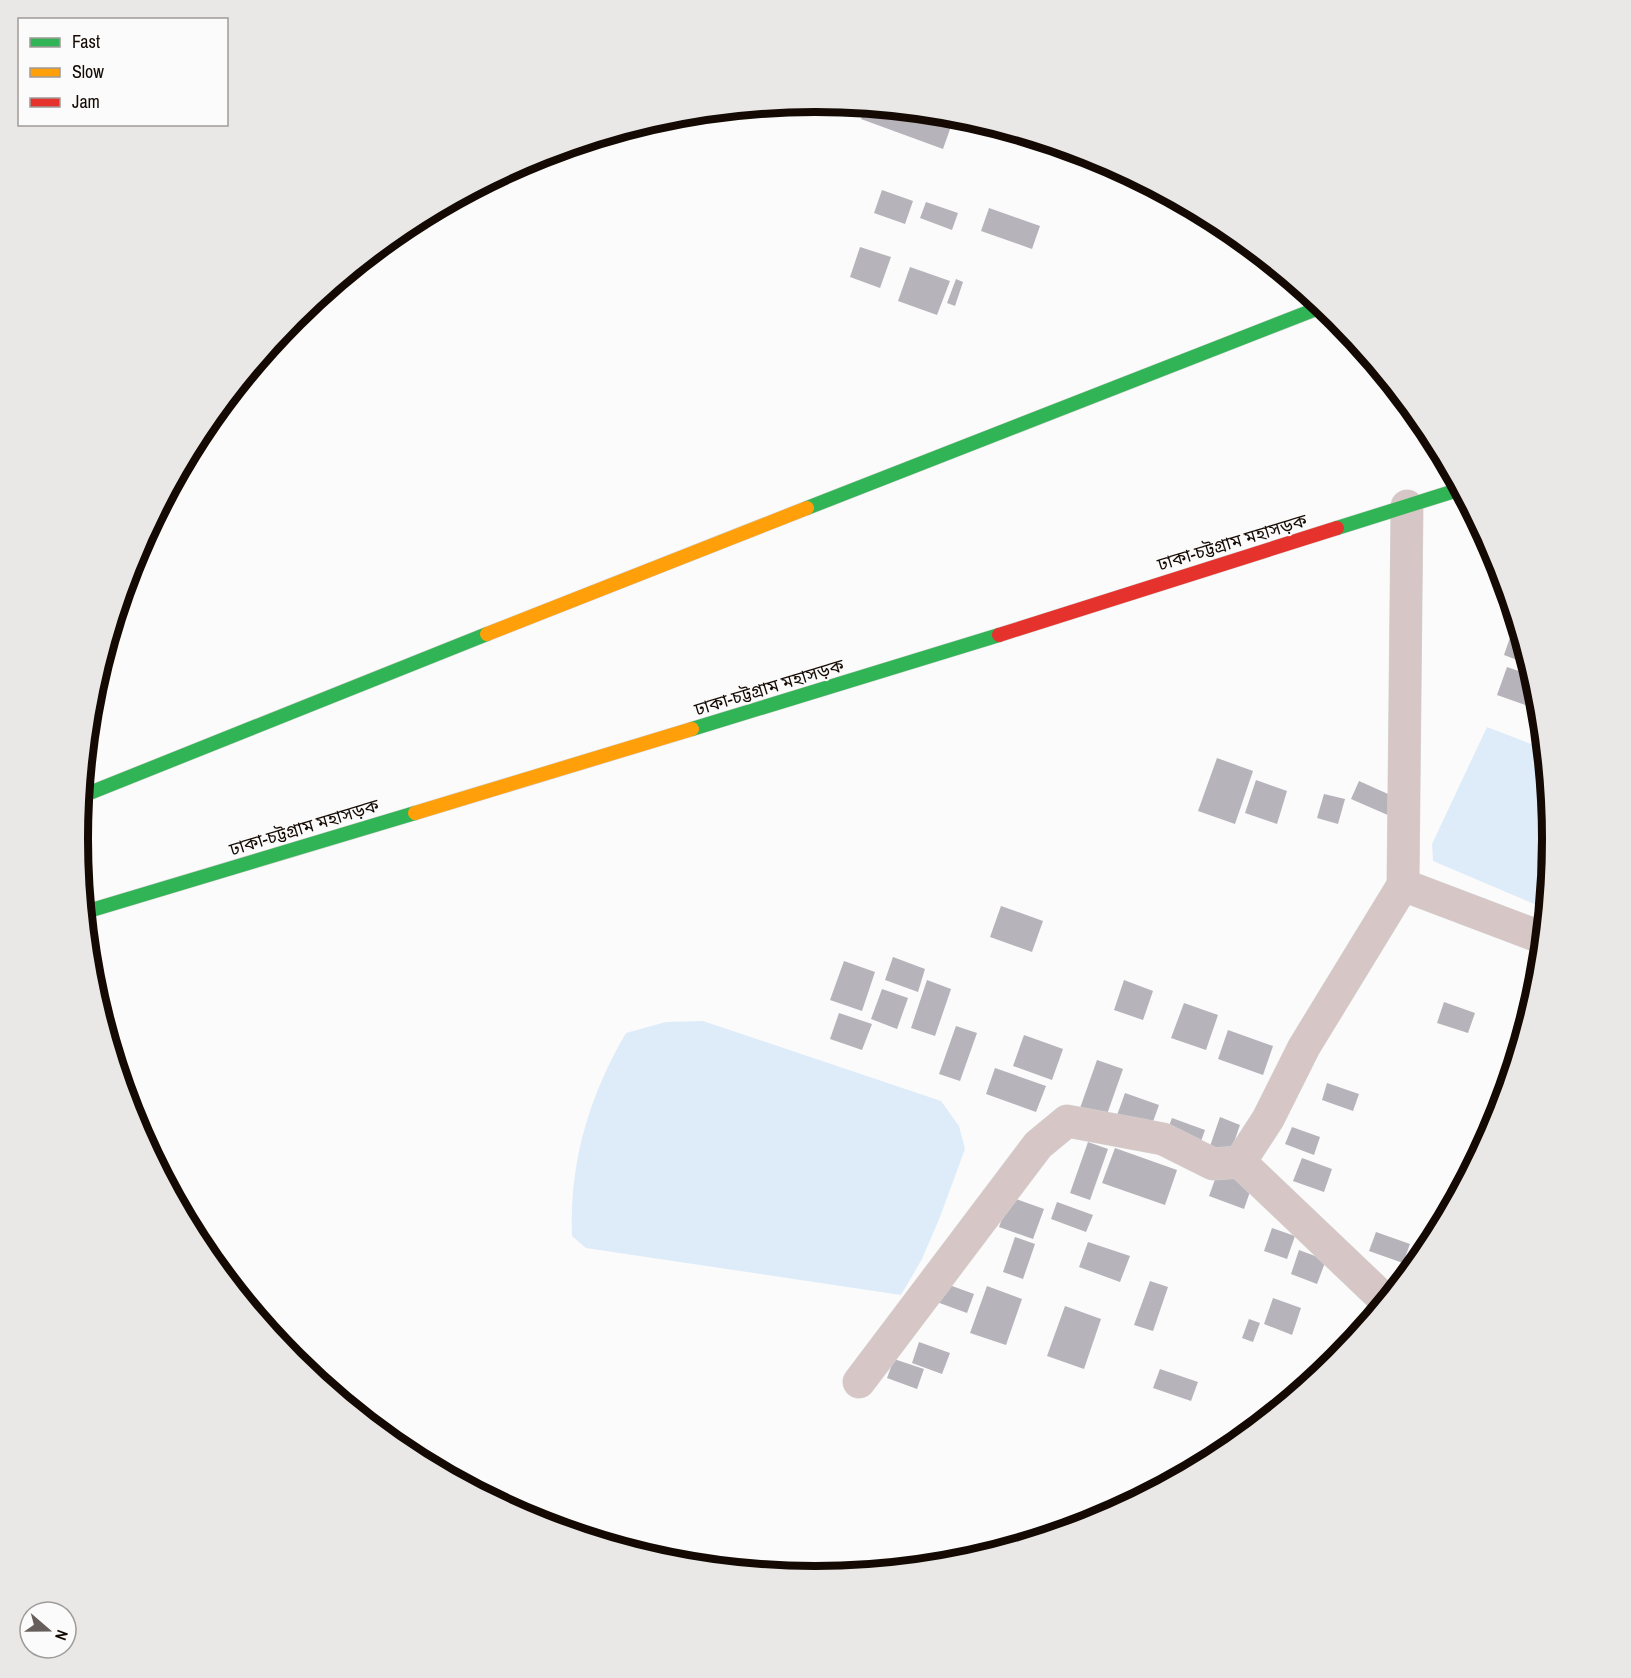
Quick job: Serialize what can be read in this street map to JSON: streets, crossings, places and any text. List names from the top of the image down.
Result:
{
  "streets": {
    "highway": ["ঢাকা-চট্টগ্রাম মহাসড়ক"]
  },
  "legend": ["Fast", "Slow", "Jam"],
  "north": "right"
}
